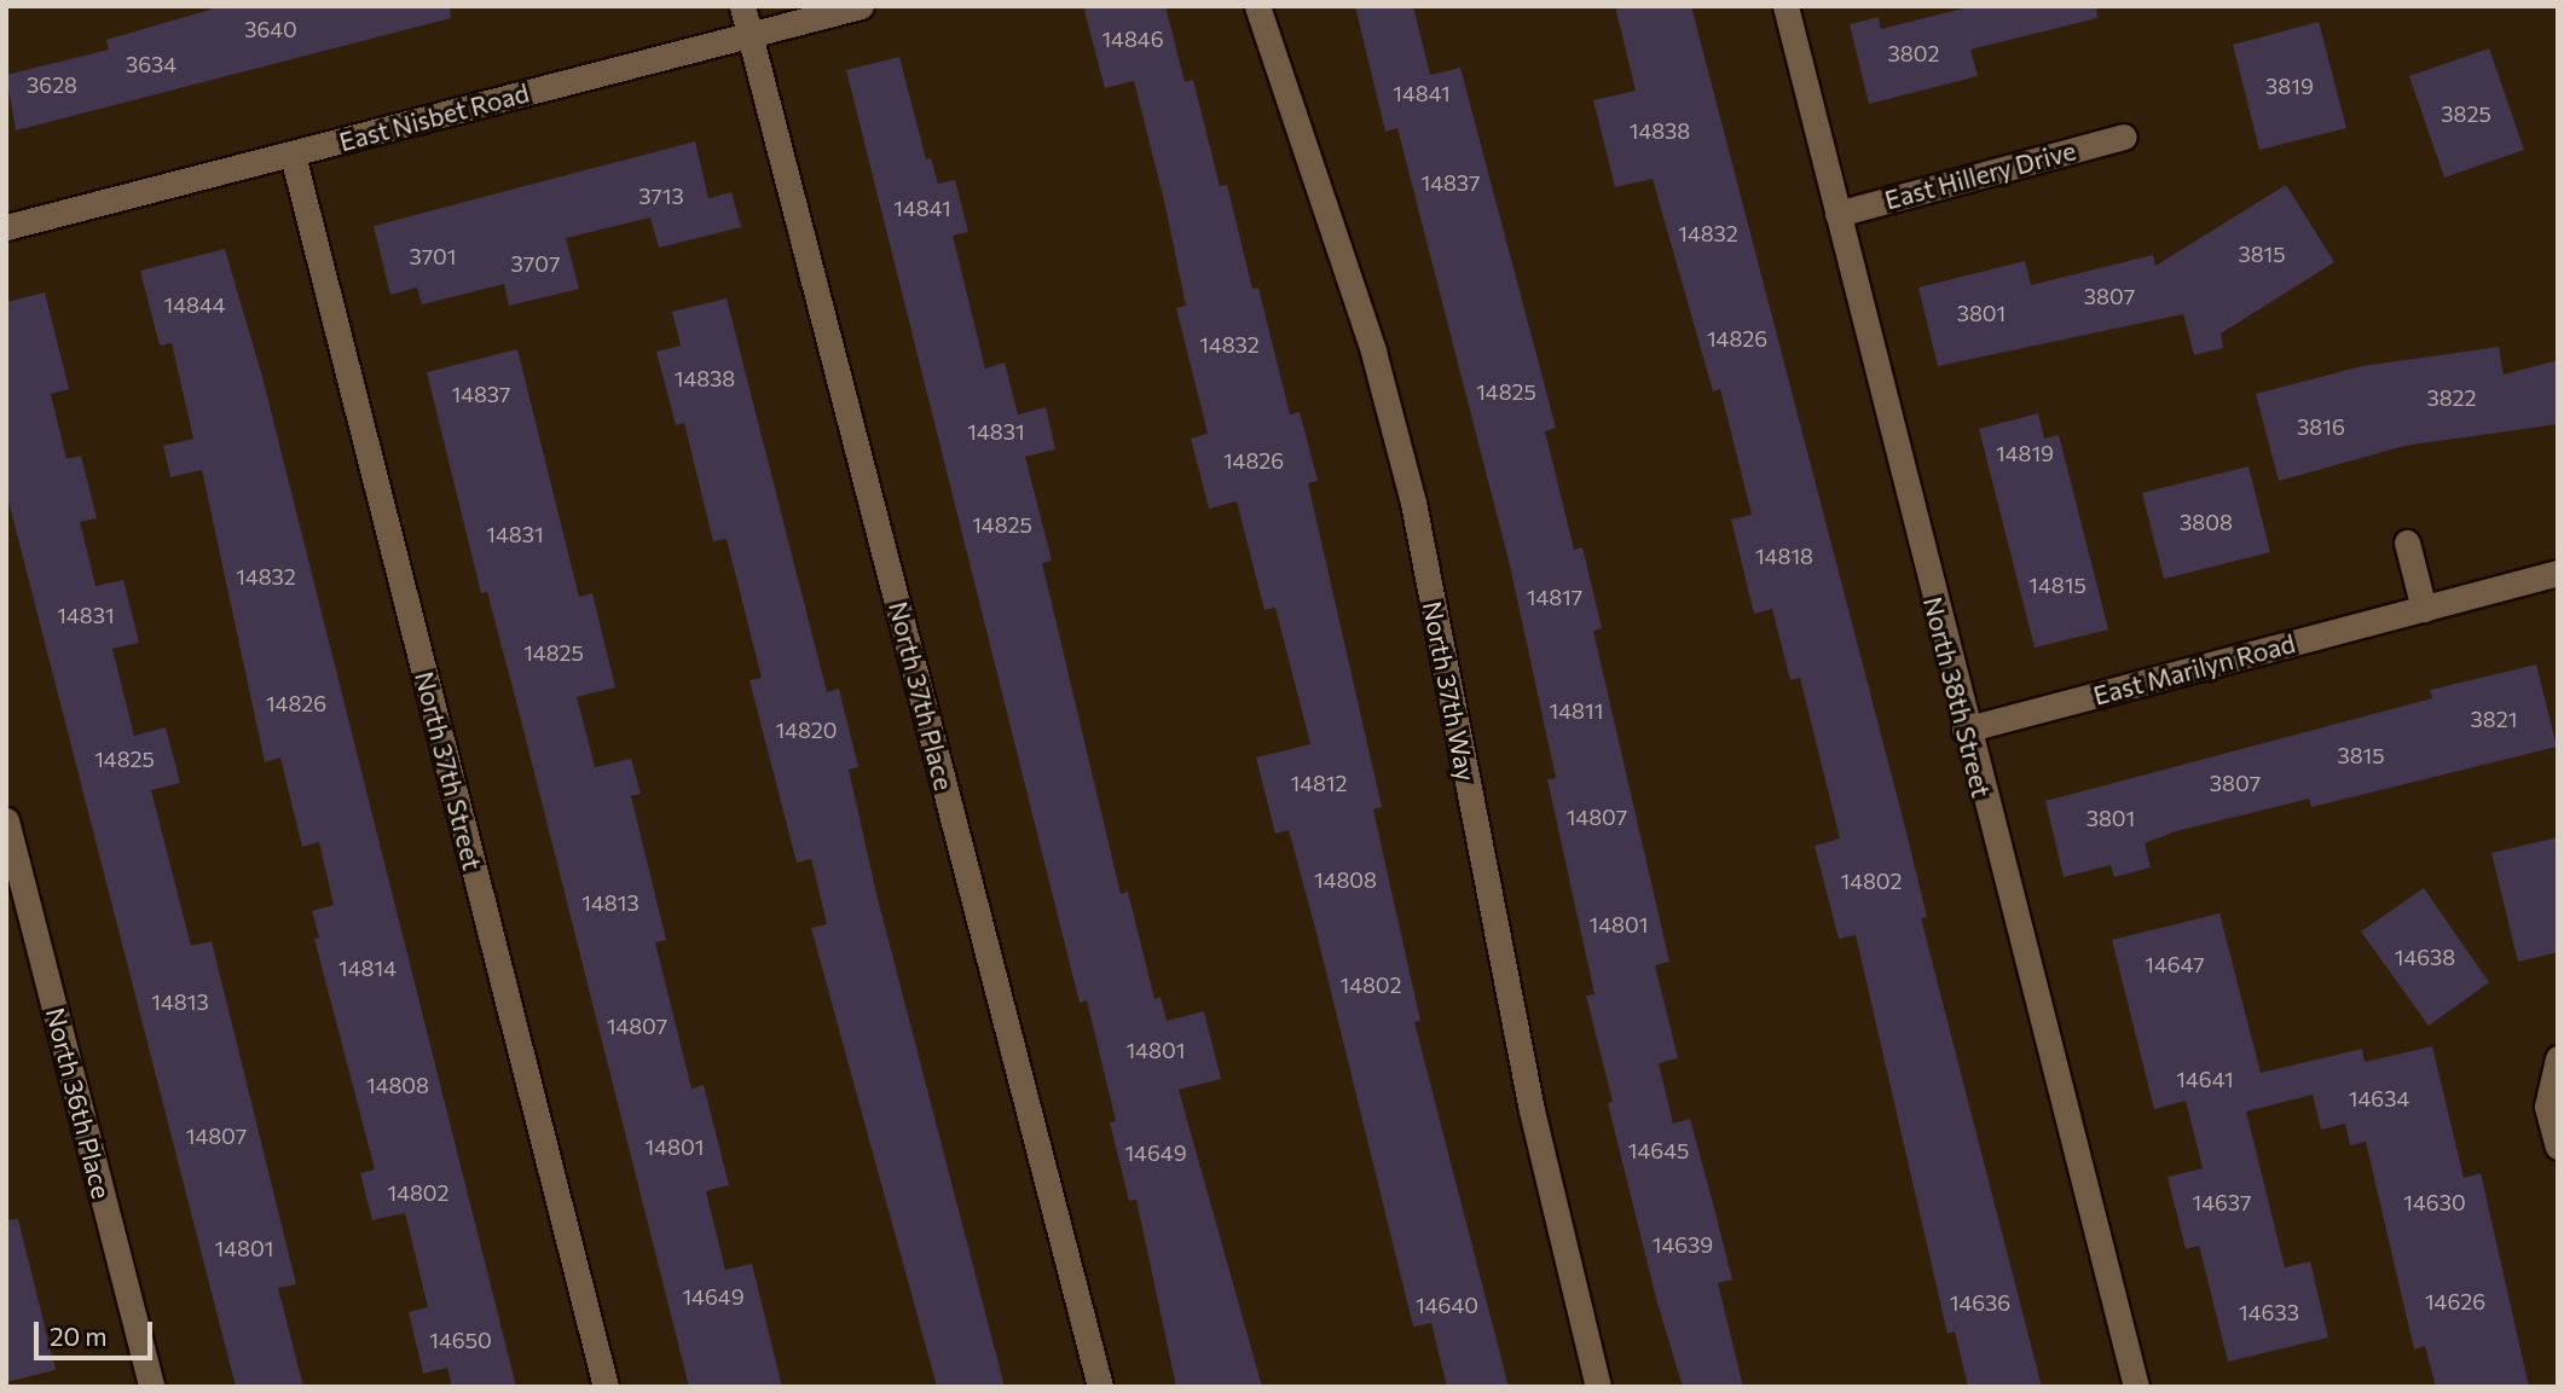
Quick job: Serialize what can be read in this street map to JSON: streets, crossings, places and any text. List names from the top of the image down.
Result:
{
  "streets": {
    "street": [
      "East Nisbet Road",
      "East Hillery Drive",
      "East Marilyn Road",
      "North 37th Way",
      "North 37th Place",
      "North 38th Street",
      "North 37th Street",
      "North 36th Place"
    ]
  },
  "crossings": [
    ["East Nisbet Road", "North 37th Place"],
    ["East Nisbet Road", "North 37th Street"],
    ["East Hillery Drive", "North 38th Street"],
    ["East Marilyn Road", "North 38th Street"]
  ],
  "house_numbers": [
    "3640",
    "14846",
    "3802",
    "3634",
    "3628",
    "3819",
    "14841",
    "3825",
    "14838",
    "14837",
    "3713",
    "14841",
    "14832",
    "3815",
    "3701",
    "3707",
    "3807",
    "14844",
    "3801",
    "14826",
    "14832",
    "14838",
    "14825",
    "14837",
    "3822",
    "3816",
    "14831",
    "14819",
    "14826",
    "3808",
    "14825",
    "14831",
    "14818",
    "14832",
    "14815",
    "14817",
    "14831",
    "14825",
    "14826",
    "14811",
    "3821",
    "14820",
    "3815",
    "14825",
    "14812",
    "3807",
    "14807",
    "3801",
    "14808",
    "14802",
    "14813",
    "14801",
    "14638",
    "14647",
    "14814",
    "14802",
    "14813",
    "14807",
    "14801",
    "14641",
    "14808",
    "14634",
    "14807",
    "14801",
    "14645",
    "14649",
    "14802",
    "14637",
    "14630",
    "14639",
    "14801",
    "14649",
    "14626",
    "14636",
    "14640",
    "14633",
    "14650"
  ],
  "scale_bar": "20 m"
}
